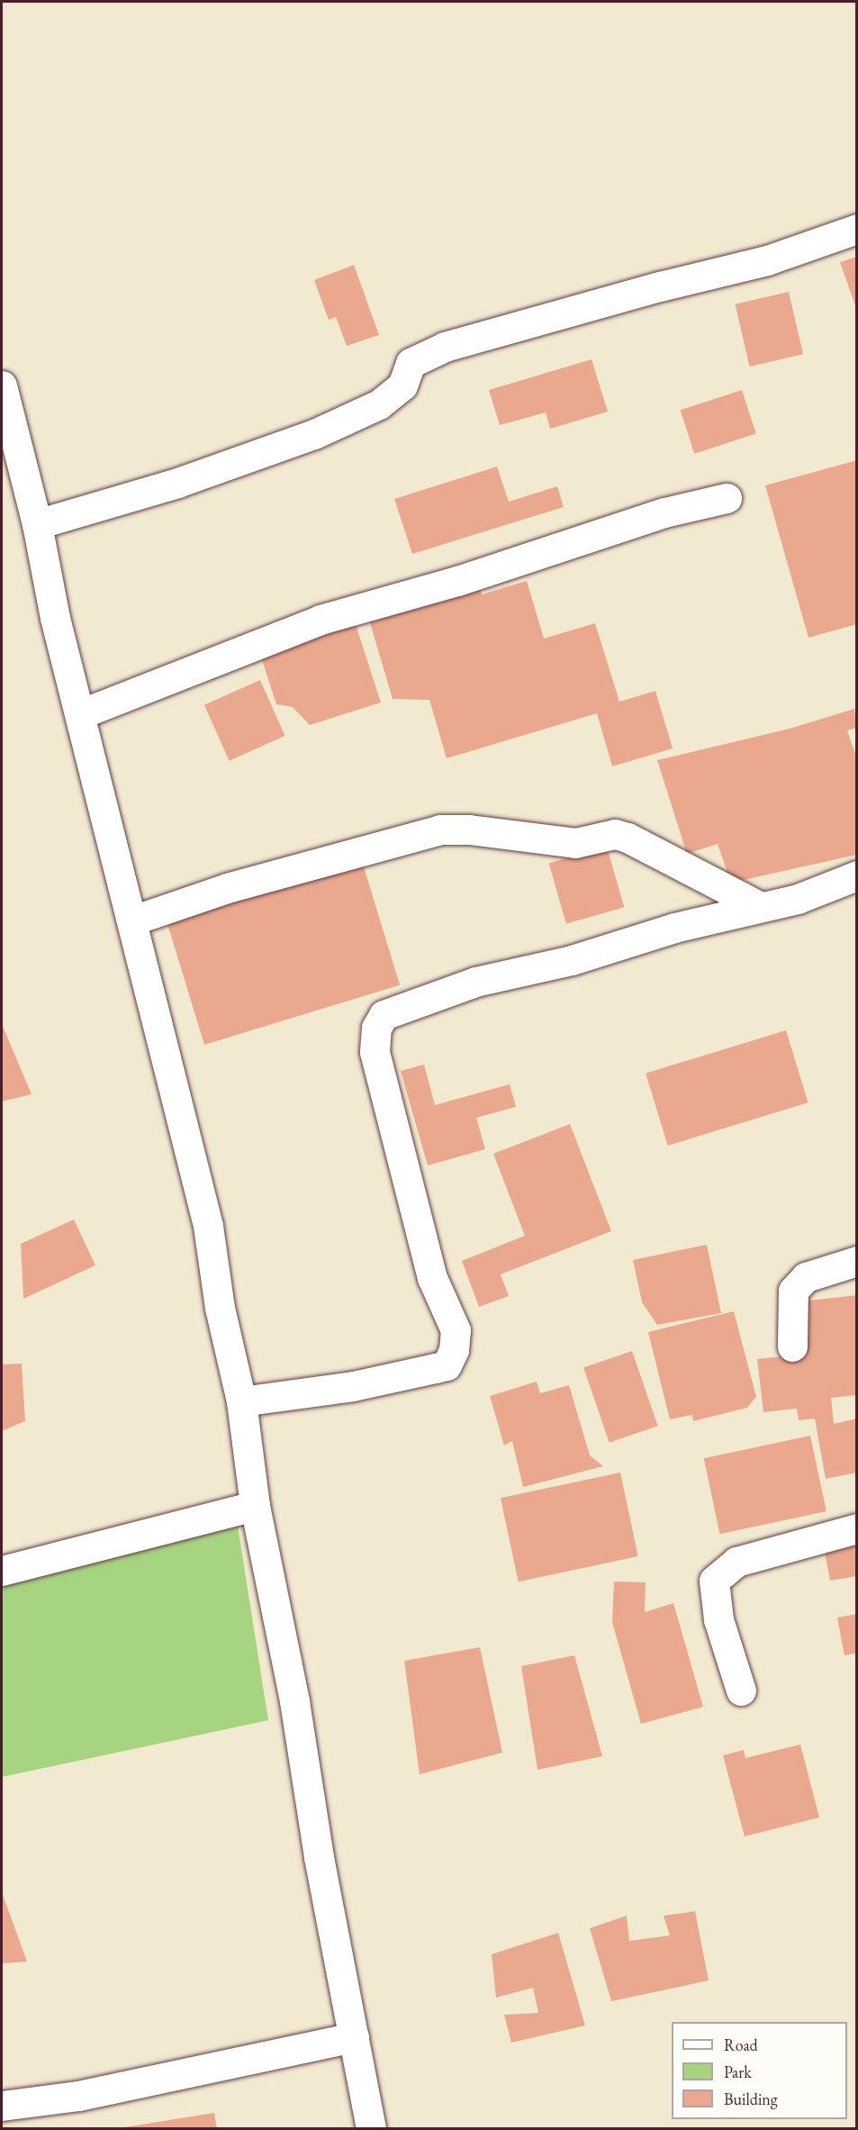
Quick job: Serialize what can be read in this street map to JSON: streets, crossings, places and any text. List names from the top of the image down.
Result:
{
  "legend": ["Road", "Park", "Building"]
}
